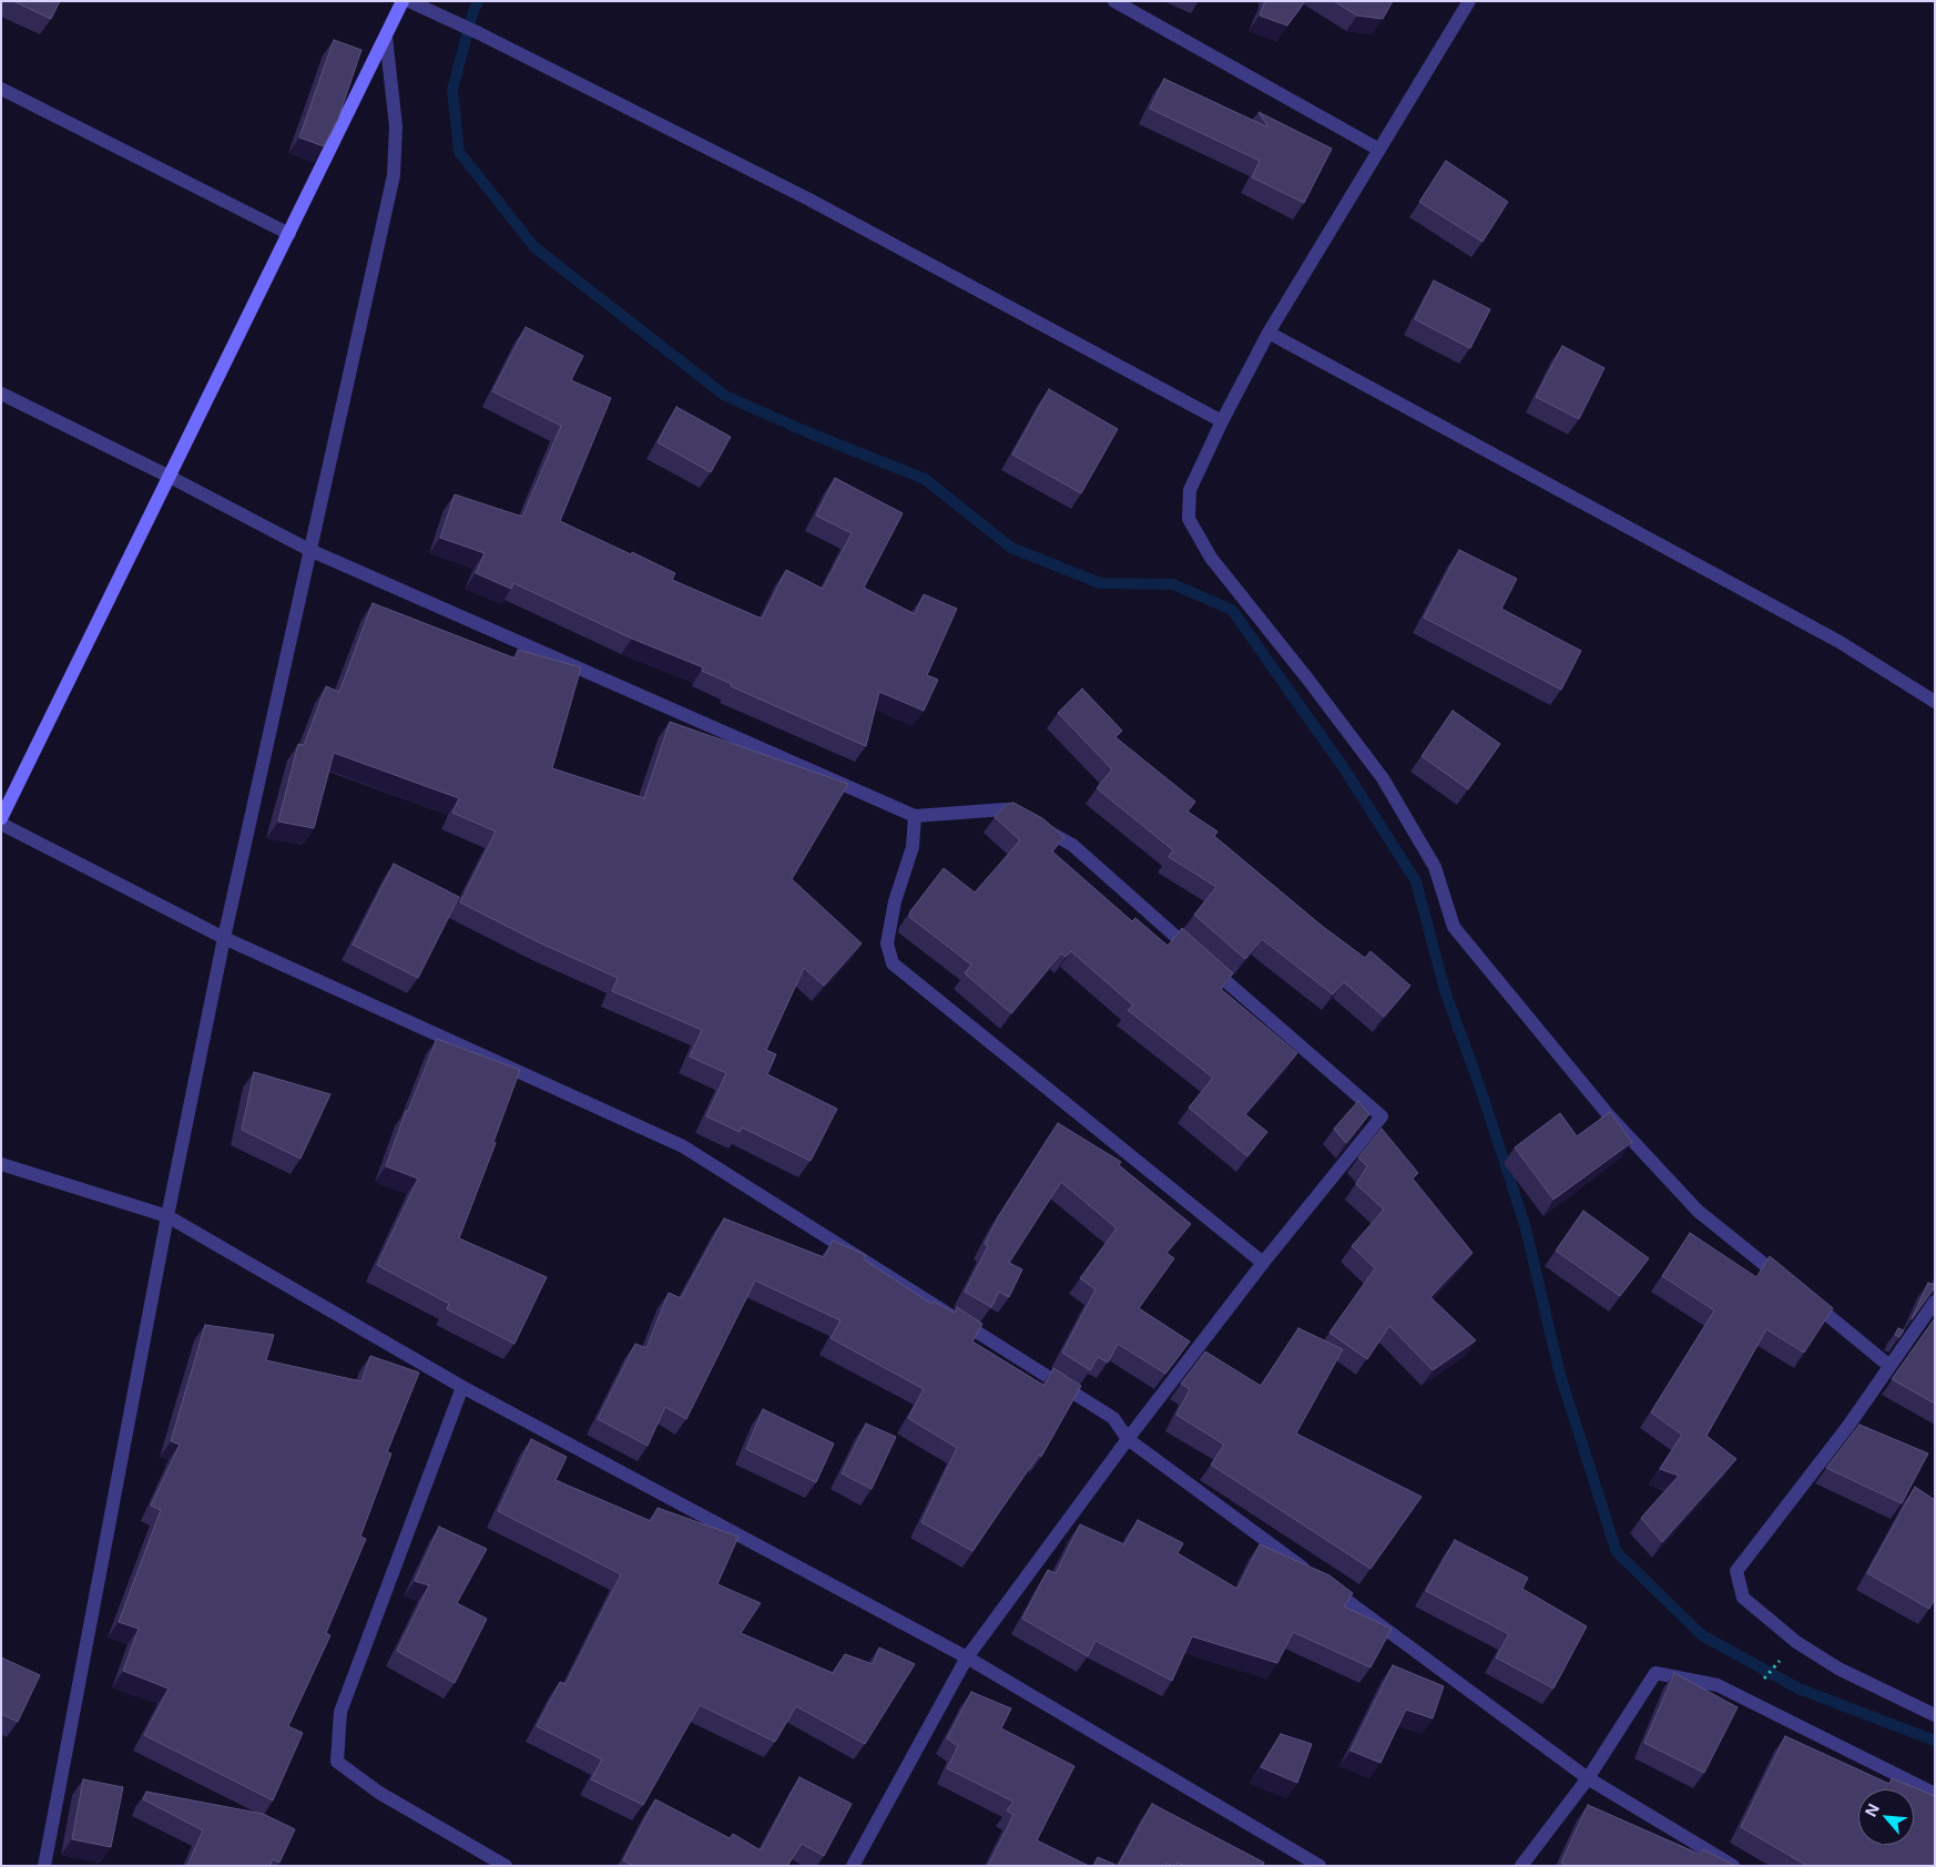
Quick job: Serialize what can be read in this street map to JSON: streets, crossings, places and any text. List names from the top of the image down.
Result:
{
  "north": "top left"
}
